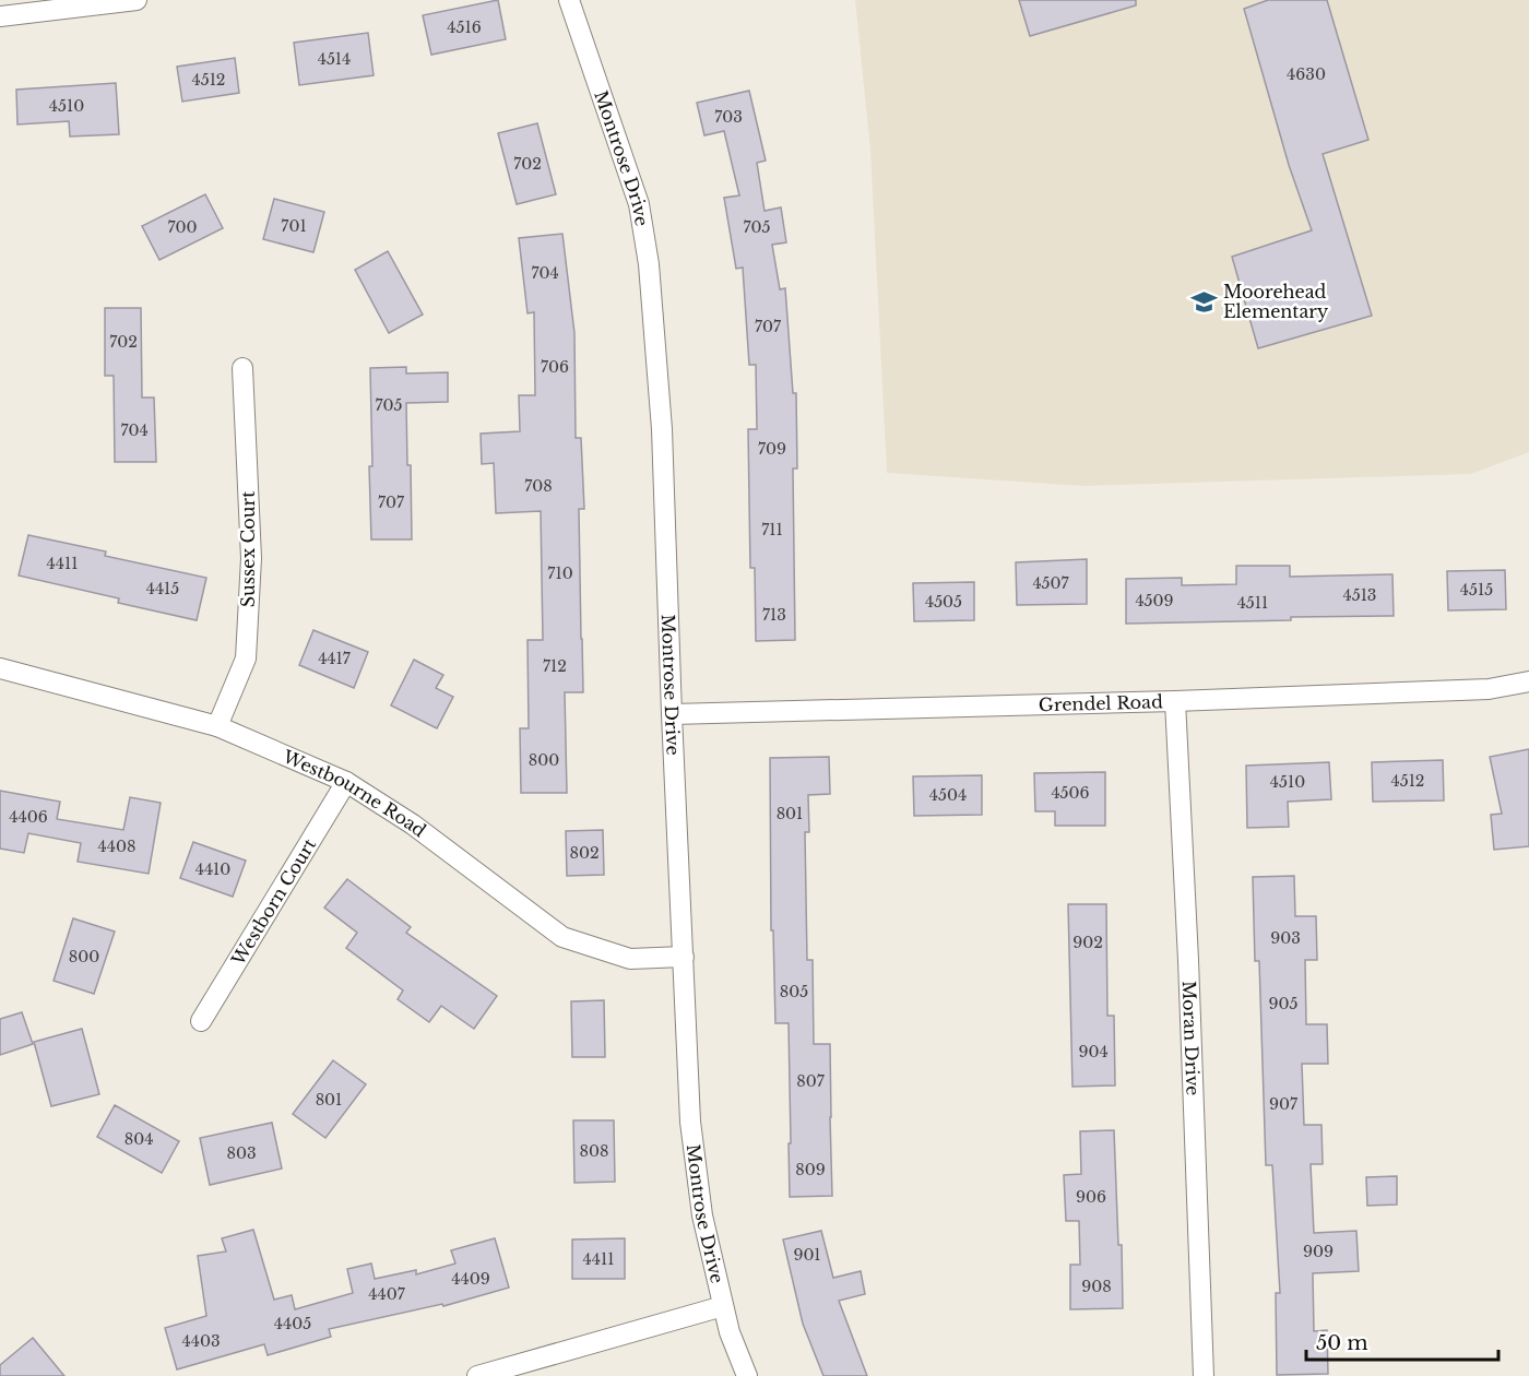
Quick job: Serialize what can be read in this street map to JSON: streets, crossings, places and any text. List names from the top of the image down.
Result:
{
  "streets": {
    "street": [
      "Montrose Drive",
      "Sussex Court",
      "Grendel Road",
      "Westbourne Road",
      "Westborn Court",
      "Moran Drive"
    ]
  },
  "crossings": [
    ["Montrose Drive", "Grendel Road"],
    ["Montrose Drive", "Westbourne Road"],
    ["Sussex Court", "Westbourne Road"],
    ["Grendel Road", "Moran Drive"],
    ["Westbourne Road", "Westborn Court"]
  ],
  "places": {
    "school or university": ["Moorehead Elementary"]
  },
  "house_numbers": [
    "4516",
    "4514",
    "4630",
    "4512",
    "4510",
    "703",
    "702",
    "701",
    "700",
    "705",
    "704",
    "707",
    "702",
    "706",
    "705",
    "704",
    "709",
    "708",
    "707",
    "711",
    "4411",
    "710",
    "4507",
    "4415",
    "4515",
    "4513",
    "4509",
    "4505",
    "4511",
    "713",
    "4417",
    "712",
    "800",
    "4512",
    "4510",
    "4506",
    "4504",
    "801",
    "4406",
    "4408",
    "802",
    "4410",
    "903",
    "902",
    "800",
    "805",
    "905",
    "904",
    "807",
    "801",
    "907",
    "804",
    "808",
    "803",
    "809",
    "906",
    "909",
    "901",
    "4411",
    "4409",
    "908",
    "4407",
    "4405",
    "4403"
  ],
  "scale_bar": "50 m"
}
